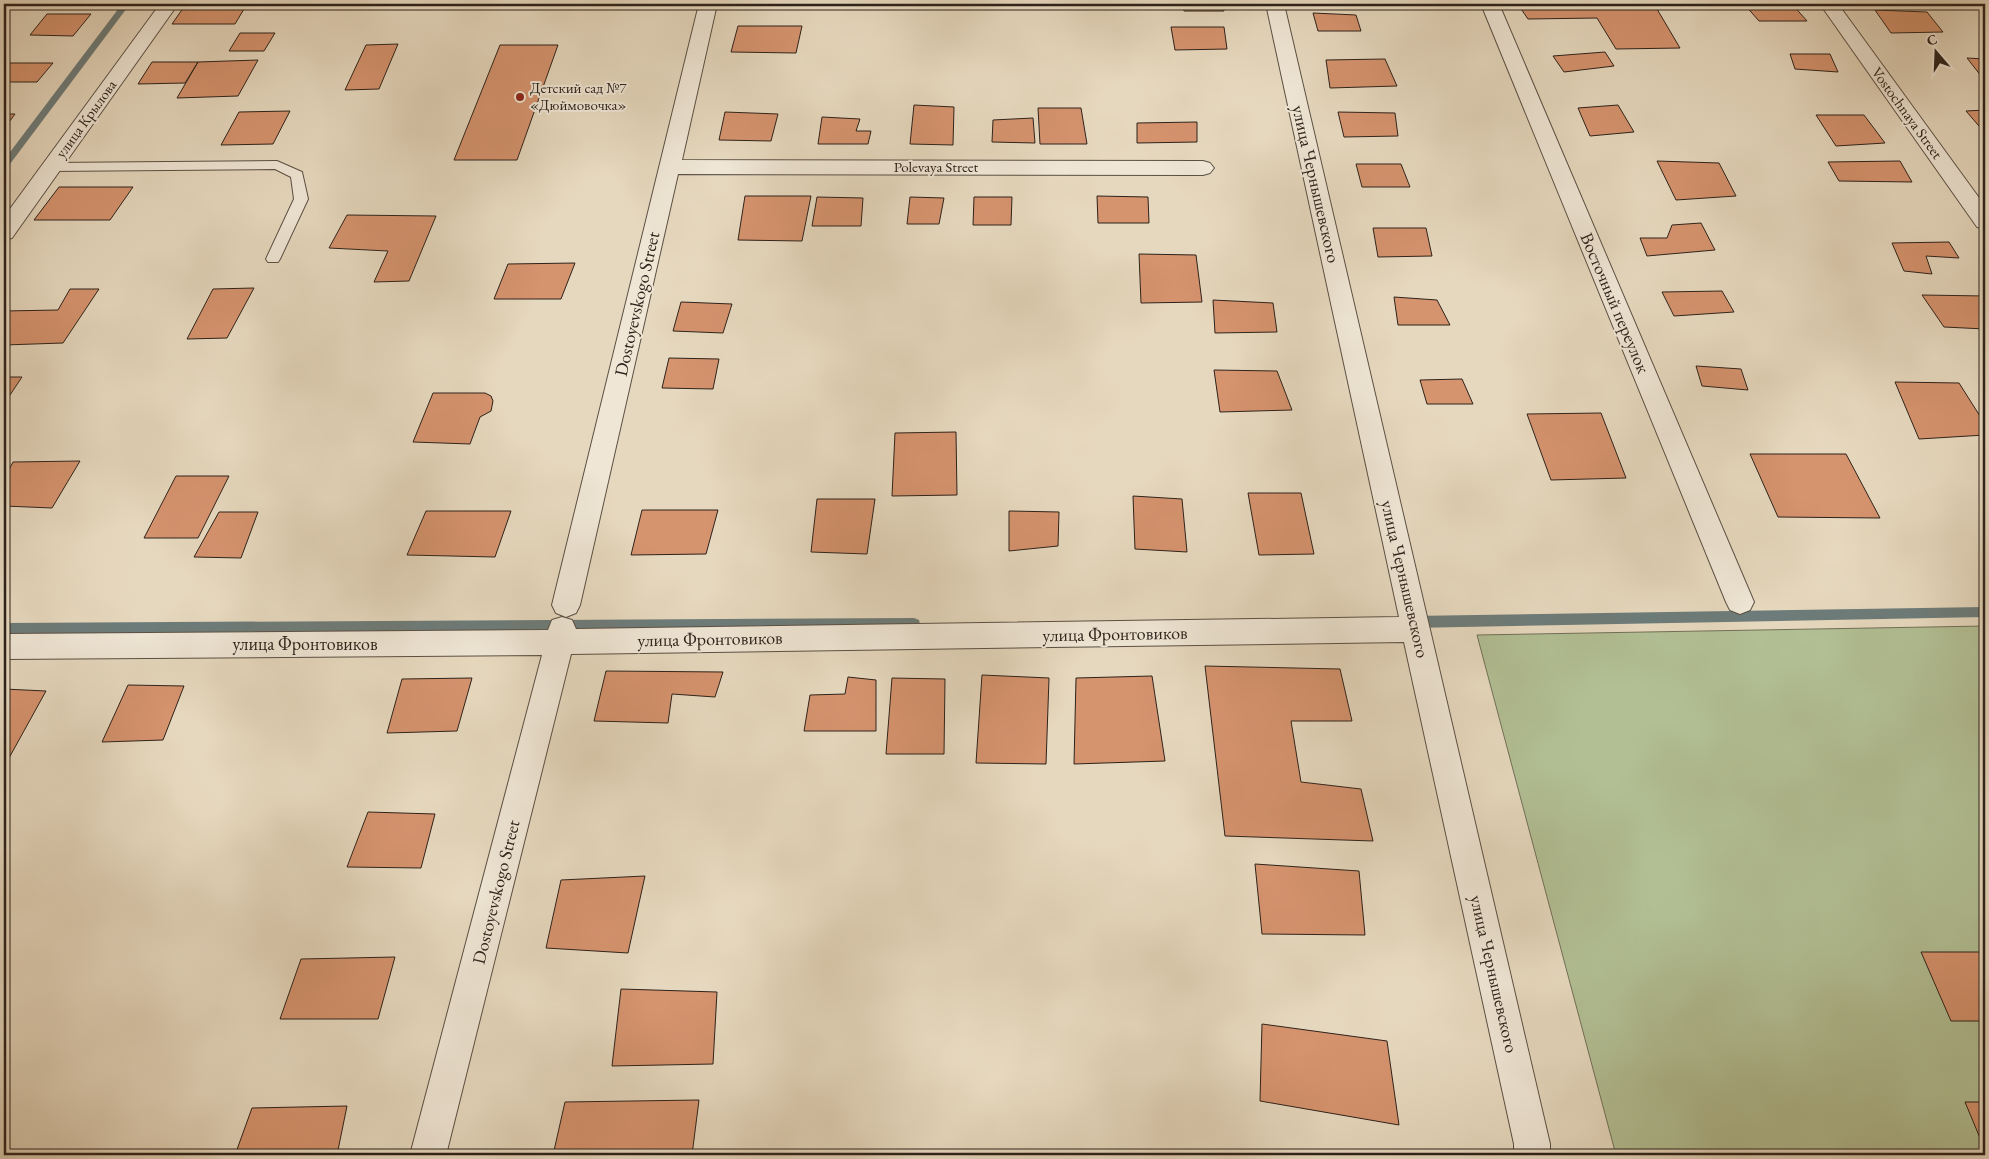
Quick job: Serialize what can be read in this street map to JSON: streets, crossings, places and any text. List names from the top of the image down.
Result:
{
  "streets": {
    "street": [
      "Vostochnaya Street",
      "улица Крылова",
      "Polevaya Street",
      "улица Чернышевского",
      "Восточный переулок",
      "Dostoyevskogo Street",
      "улица Фронтовиков"
    ]
  },
  "crossings": [
    ["Polevaya Street", "Dostoyevskogo Street"],
    ["улица Чернышевского", "улица Фронтовиков"],
    ["Dostoyevskogo Street", "улица Фронтовиков"]
  ],
  "places": ["Детский сад №7 «Дюймовочка»"],
  "north": "top"
}
